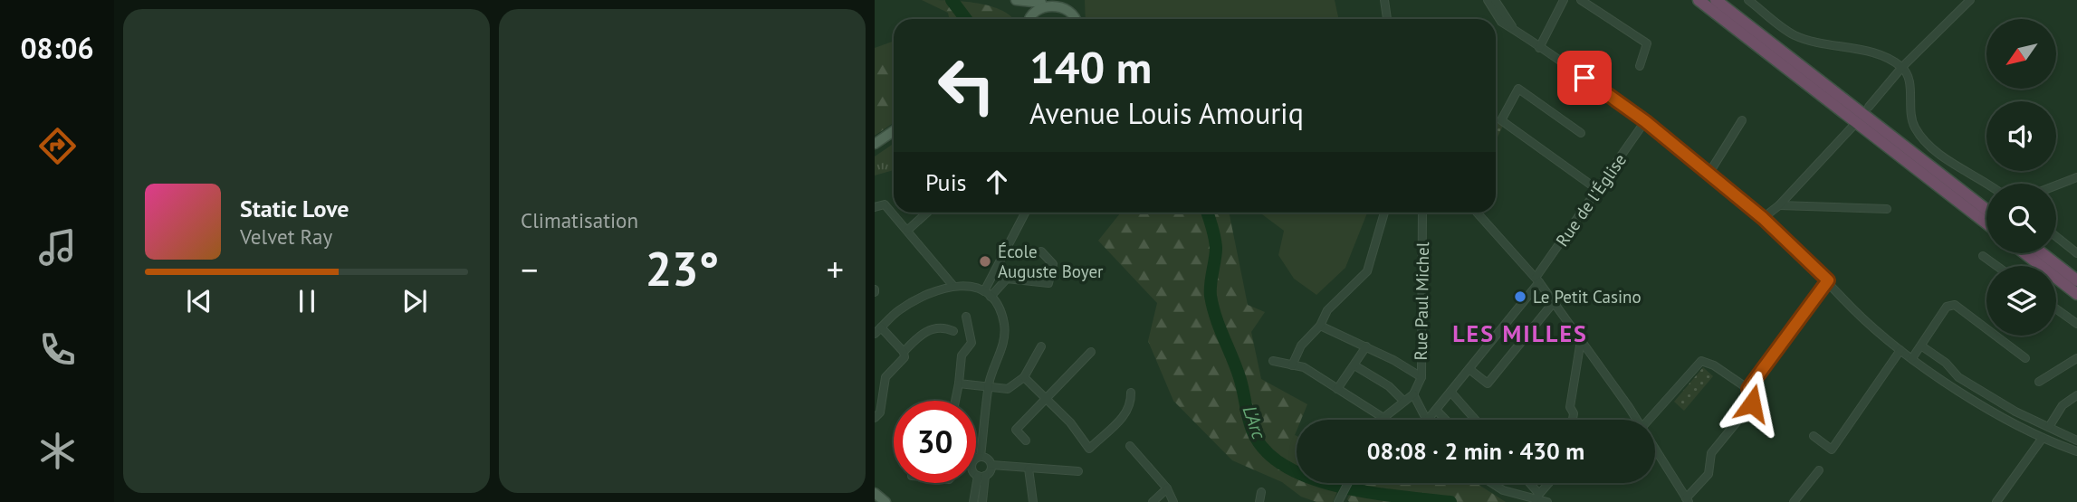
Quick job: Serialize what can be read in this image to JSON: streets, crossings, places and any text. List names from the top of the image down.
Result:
{
  "streets": {
    "street": ["Rue de l'Église", "Rue Paul Michel"]
  },
  "districts": ["LES MILLES"],
  "water": ["L'Arc"],
  "places": ["École Auguste Boyer", "Le Petit Casino"],
  "north": "bottom left",
  "page": {
    "tabs": "08:06",
    "tile": "Climatisation",
    "turn": ["140 m", "Avenue Louis Amouriq"],
    "then": "Puis",
    "song": ["Static Love", "Velvet Ray"],
    "heat": ["−", "23°", "+"],
    "limit": "30",
    "trip": "08:08 · 2 min · 430 m"
  }
}
